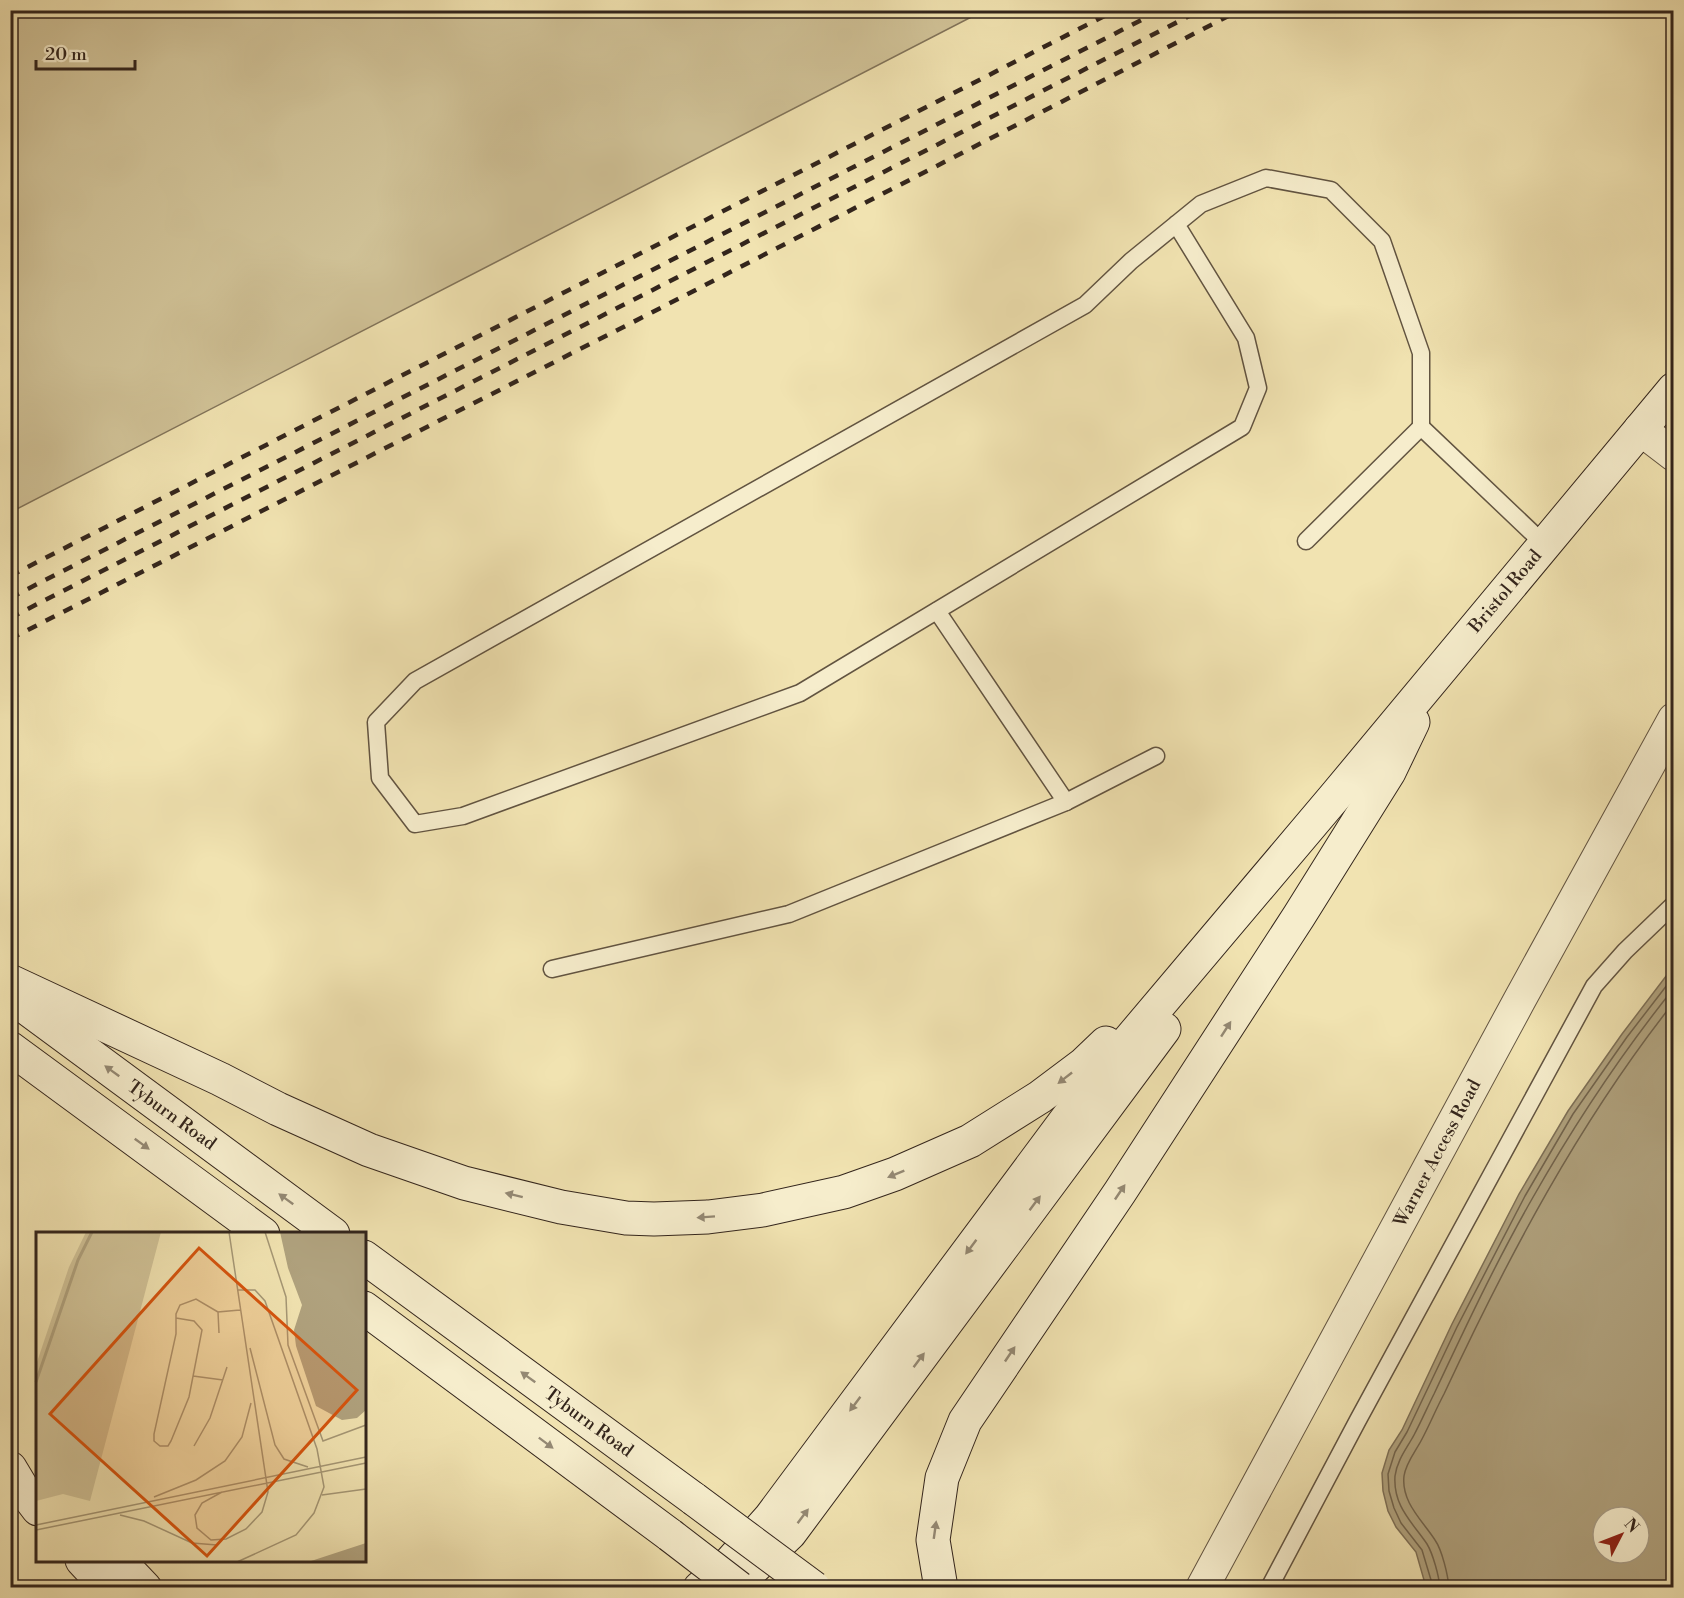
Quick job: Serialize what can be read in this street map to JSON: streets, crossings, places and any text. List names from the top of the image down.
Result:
{
  "streets": {
    "main road": ["Bristol Road", "Tyburn Road"],
    "street": ["Warner Access Road"]
  },
  "scale_bar": "20 m",
  "north": "top right"
}
